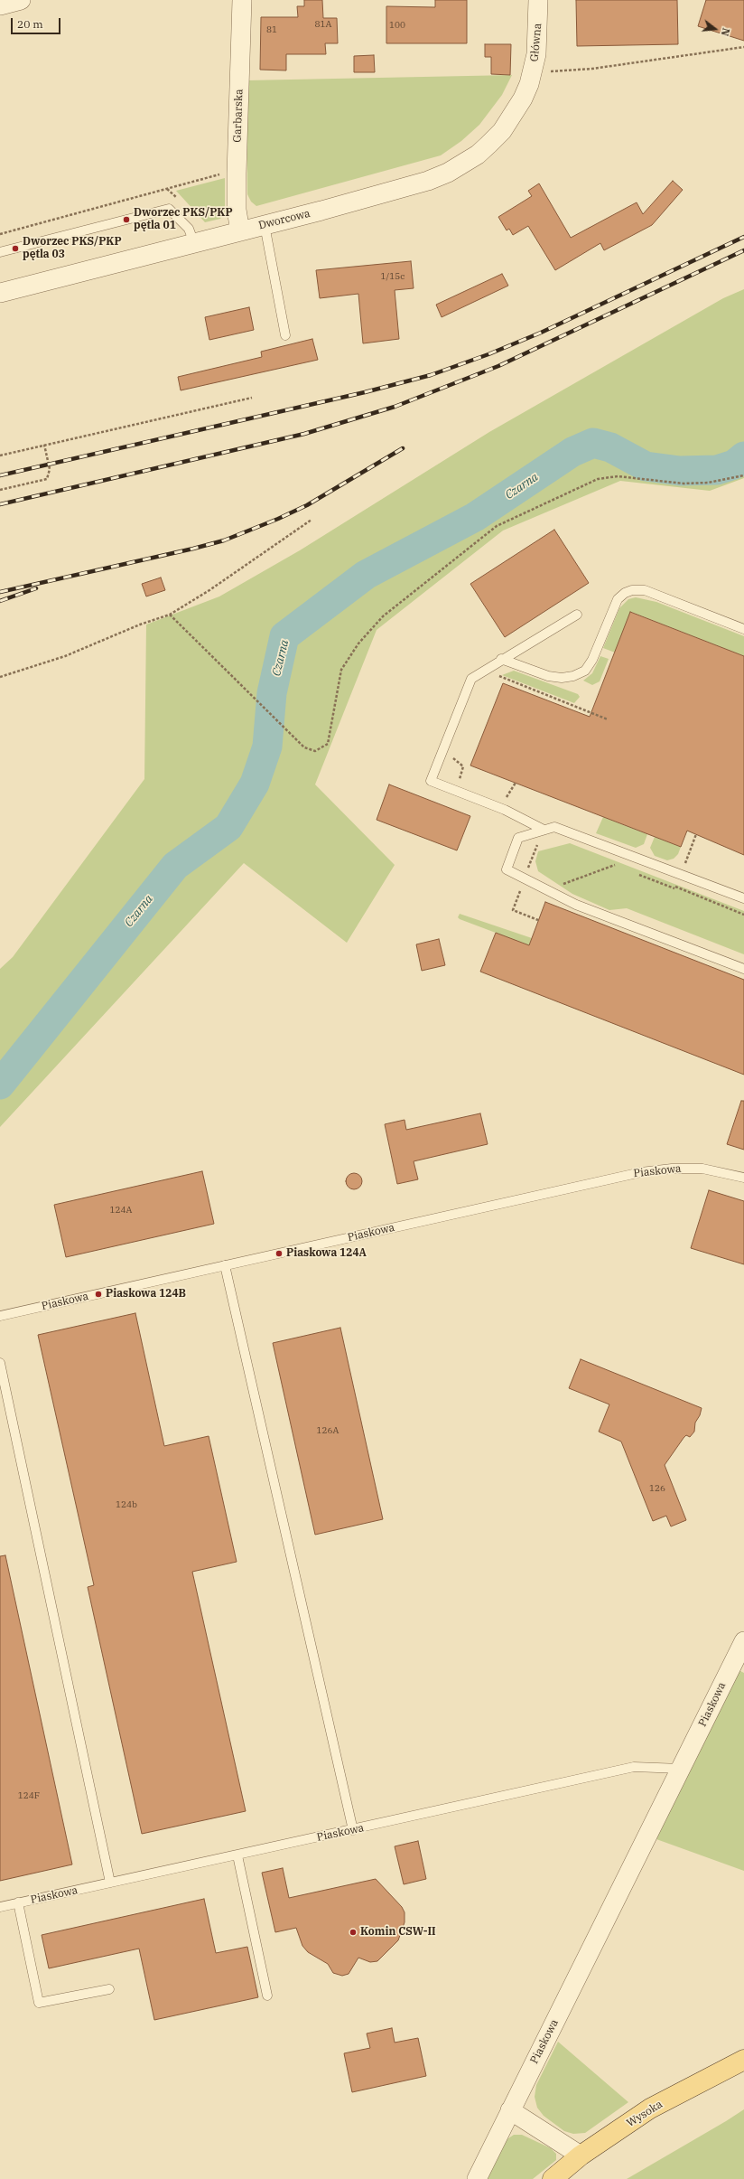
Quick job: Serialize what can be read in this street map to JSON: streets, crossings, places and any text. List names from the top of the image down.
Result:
{
  "streets": {
    "main road": ["Wysoka"],
    "street": [
      "Główna",
      "Garbarska",
      "Dworcowa",
      "Piaskowa"
    ]
  },
  "crossings": [
    ["Główna", "Dworcowa"],
    ["Garbarska", "Dworcowa"]
  ],
  "water": ["Czarna"],
  "places": [
    "Dworzec PKS/PKP pętla 01",
    "Dworzec PKS/PKP pętla 03",
    "Piaskowa 124A",
    "Piaskowa 124B",
    "Komin CSW-II"
  ],
  "house_numbers": [
    "81A",
    "100",
    "81",
    "1/15c",
    "124A",
    "126A",
    "126",
    "124b",
    "124F"
  ],
  "scale_bar": "20 m",
  "north": "right"
}
